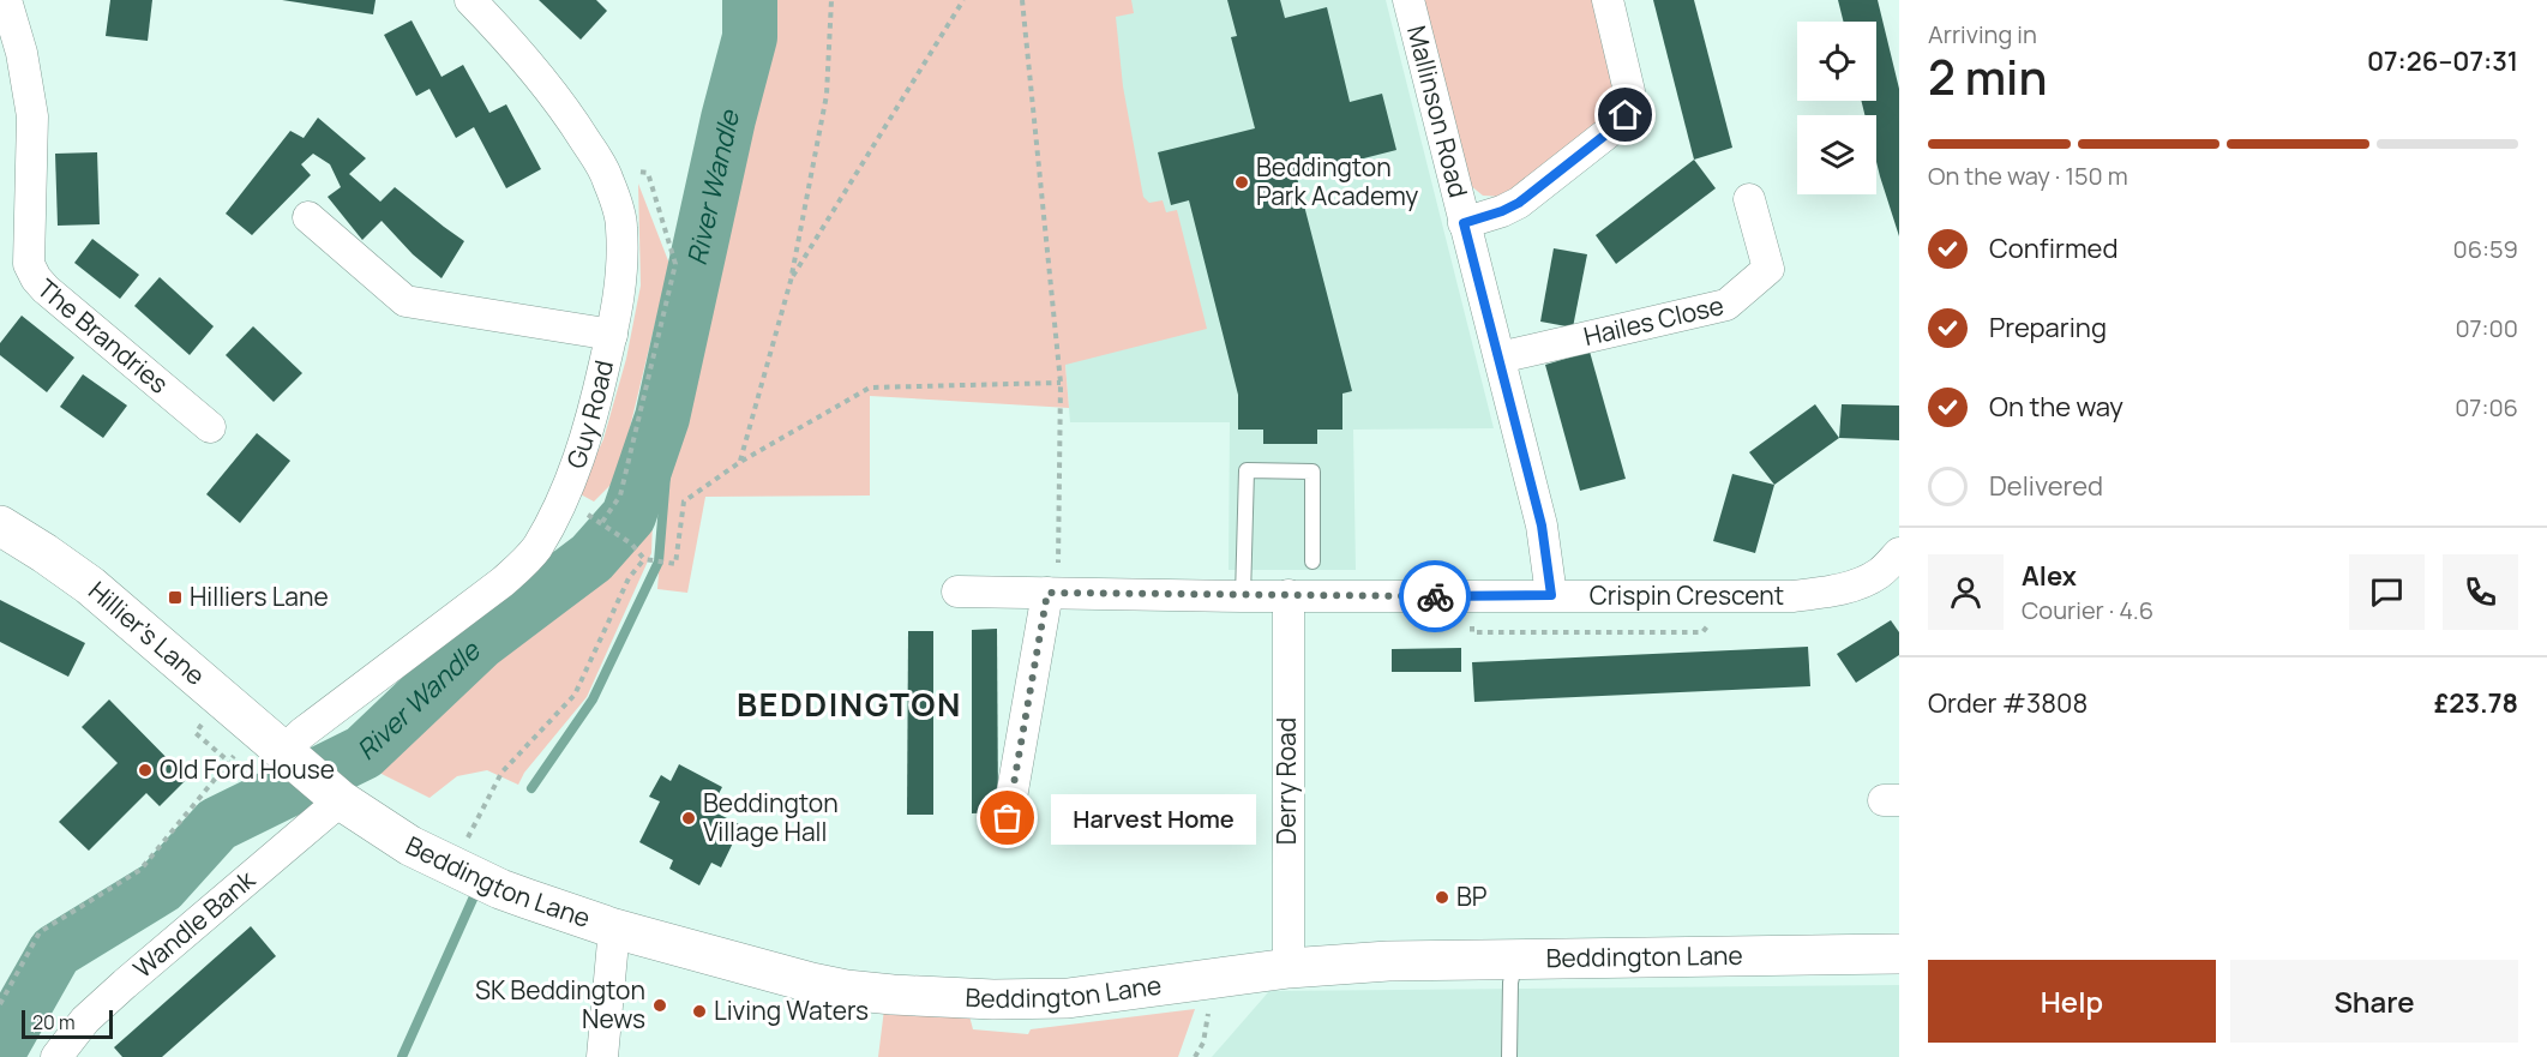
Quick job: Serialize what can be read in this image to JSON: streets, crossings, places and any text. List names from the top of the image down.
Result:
{
  "streets": {
    "main road": ["Hillier's Lane", "Beddington Lane"],
    "street": [
      "Mallinson Road",
      "Hailes Close",
      "The Brandries",
      "Guy Road",
      "Crispin Crescent",
      "Derry Road",
      "Wandle Bank"
    ]
  },
  "crossings": [
    ["Mallinson Road", "Hailes Close"],
    ["Mallinson Road", "Crispin Crescent"],
    ["Guy Road", "Hillier's Lane"],
    ["Guy Road", "Beddington Lane"],
    ["Crispin Crescent", "Derry Road"],
    ["Hillier's Lane", "Beddington Lane"],
    ["Derry Road", "Beddington Lane"],
    ["Beddington Lane", "Wandle Bank"]
  ],
  "districts": ["BEDDINGTON"],
  "water": ["River Wandle"],
  "places": {
    "other": [
      "Beddington Park Academy",
      "Old Ford House",
      "Beddington Village Hall",
      "Harvest Home",
      "BP",
      "SK Beddington News",
      "Living Waters"
    ],
    "transit": ["Hilliers Lane"]
  },
  "scale_bar": "20 m",
  "page": {
    "heading": ["2 min", "Arriving in", "07:26–07:31"],
    "panel": [
      "Alex",
      "Courier · 4.6",
      "Order #3808",
      "£23.78"
    ],
    "bar": "On the way · 150 m",
    "list": [
      ["Confirmed", "06:59"],
      ["Preparing", "07:00"],
      ["On the way", "07:06"],
      "Delivered"
    ],
    "bubble": "Harvest Home",
    "buttons": ["Help", "Share"],
    "scale": "20 m"
  }
}
